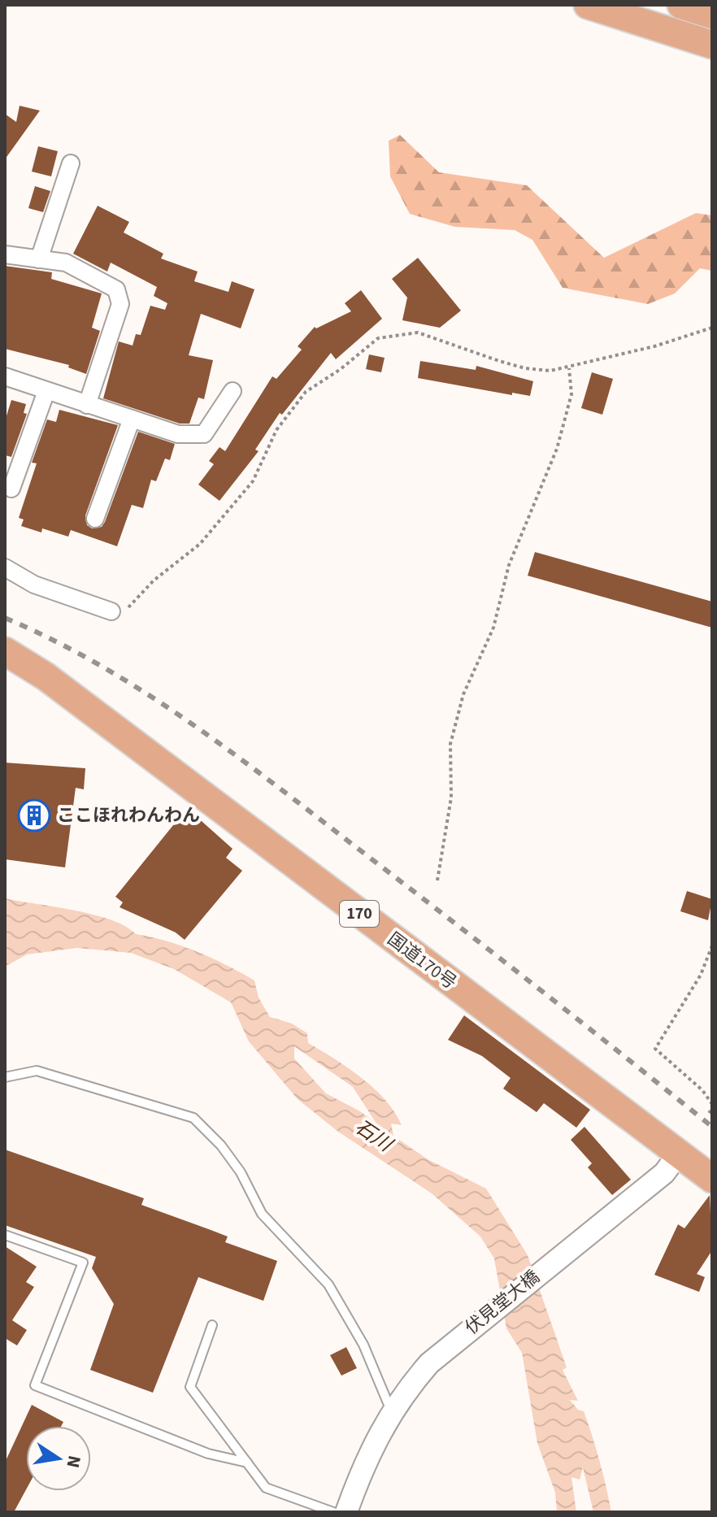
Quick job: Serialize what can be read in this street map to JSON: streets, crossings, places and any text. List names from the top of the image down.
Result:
{
  "streets": {
    "highway": ["170", "国道170号"],
    "street": ["伏見堂大橋"]
  },
  "crossings": [
    ["国道170号", "伏見堂大橋"]
  ],
  "water": ["石川"],
  "places": {
    "building": ["ここほれわんわん"]
  },
  "north": "right"
}
